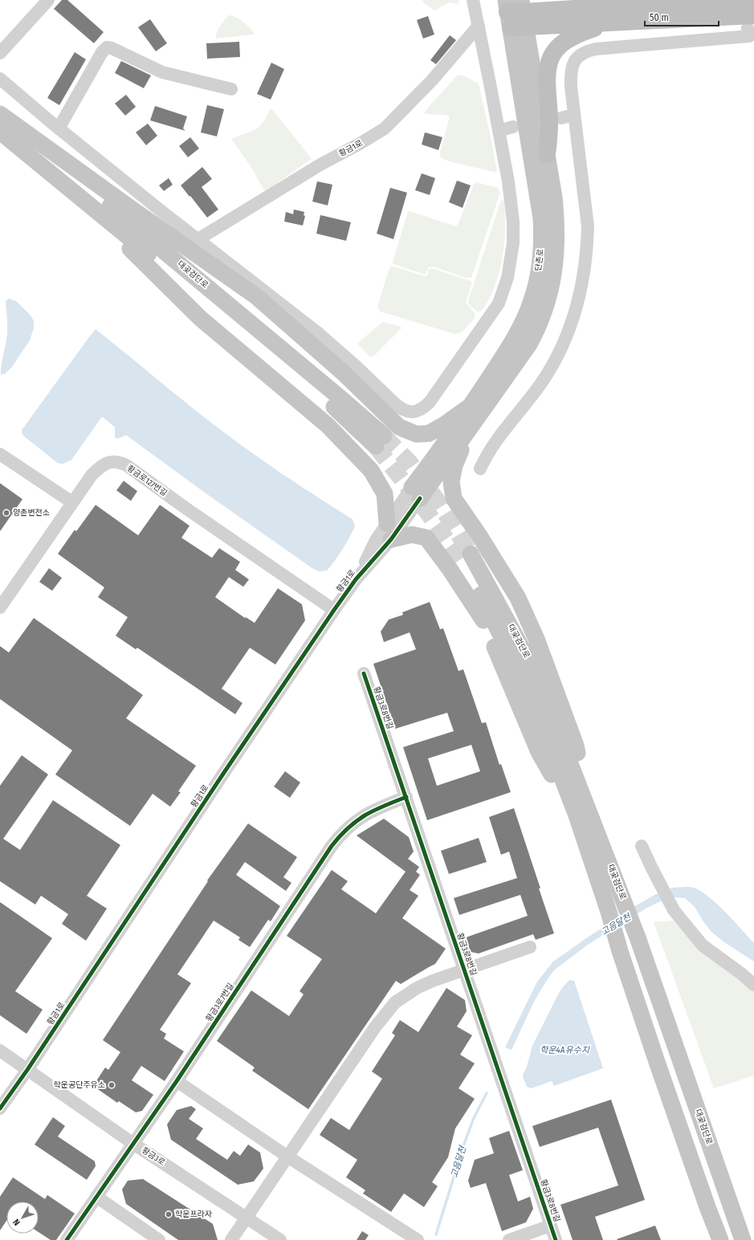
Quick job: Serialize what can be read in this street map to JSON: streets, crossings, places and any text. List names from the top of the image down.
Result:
{
  "streets": {
    "main road": ["단촌로", "대곶검단로"],
    "street": [
      "황금1로",
      "황금로127번길",
      "황금3로8번길",
      "황금3로7번길",
      "황금3로"
    ]
  },
  "crossings": [
    ["황금1로", "단촌로"],
    ["황금1로", "황금로127번길"],
    ["황금1로", "황금3로"],
    ["황금3로8번길", "황금3로7번길"],
    ["황금3로8번길", "황금3로"],
    ["황금3로7번길", "황금3로"]
  ],
  "water": ["고음달천", "학운4A유수지"],
  "places": ["양촌변전소", "학운공단주유소", "학운프라자"],
  "scale_bar": "50 m",
  "north": "bottom left"
}
